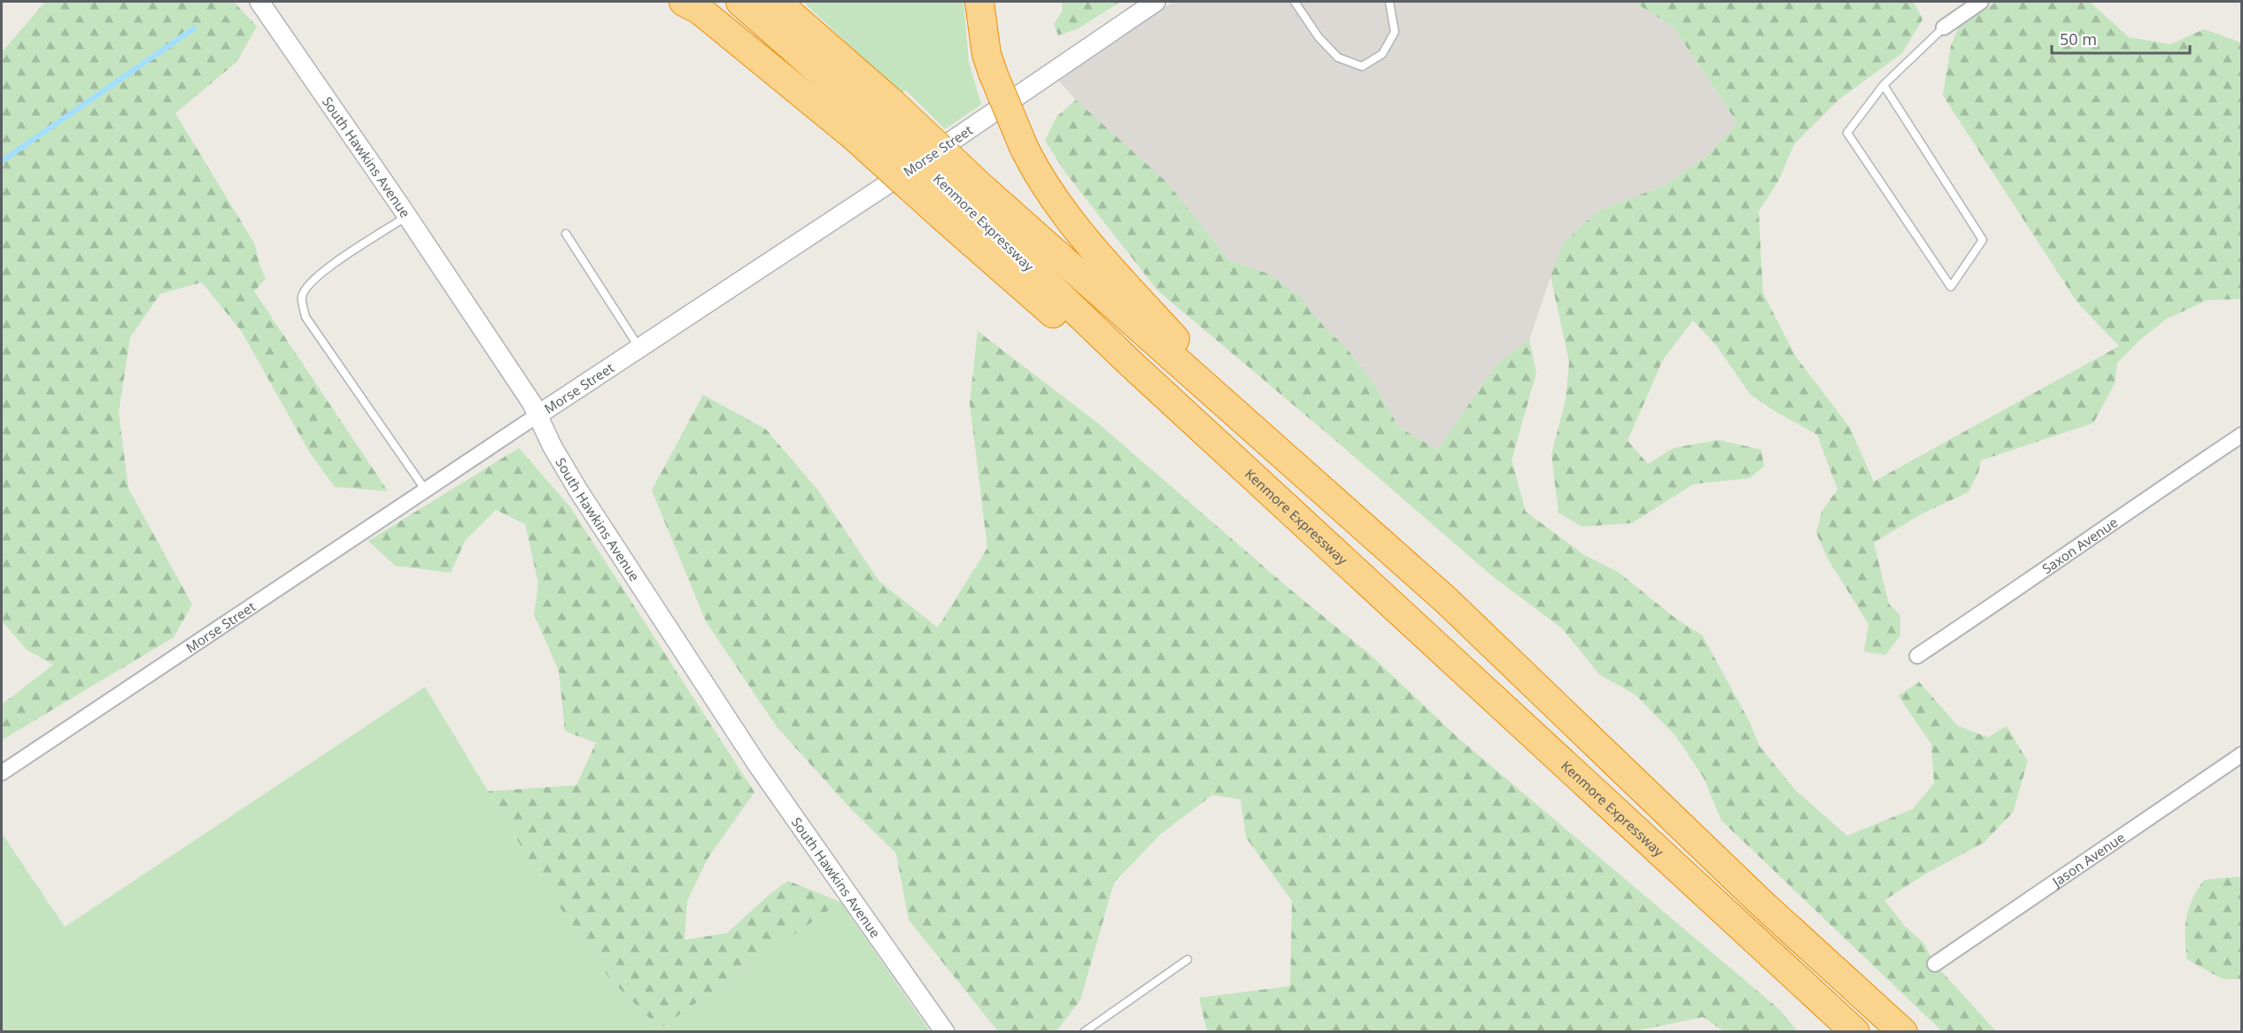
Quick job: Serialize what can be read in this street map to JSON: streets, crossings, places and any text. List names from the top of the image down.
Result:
{
  "streets": {
    "highway": ["Kenmore Expressway"],
    "street": [
      "Morse Street",
      "South Hawkins Avenue",
      "Saxon Avenue",
      "Jason Avenue"
    ]
  },
  "crossings": [
    ["Morse Street", "South Hawkins Avenue"]
  ],
  "scale_bar": "50 m"
}
